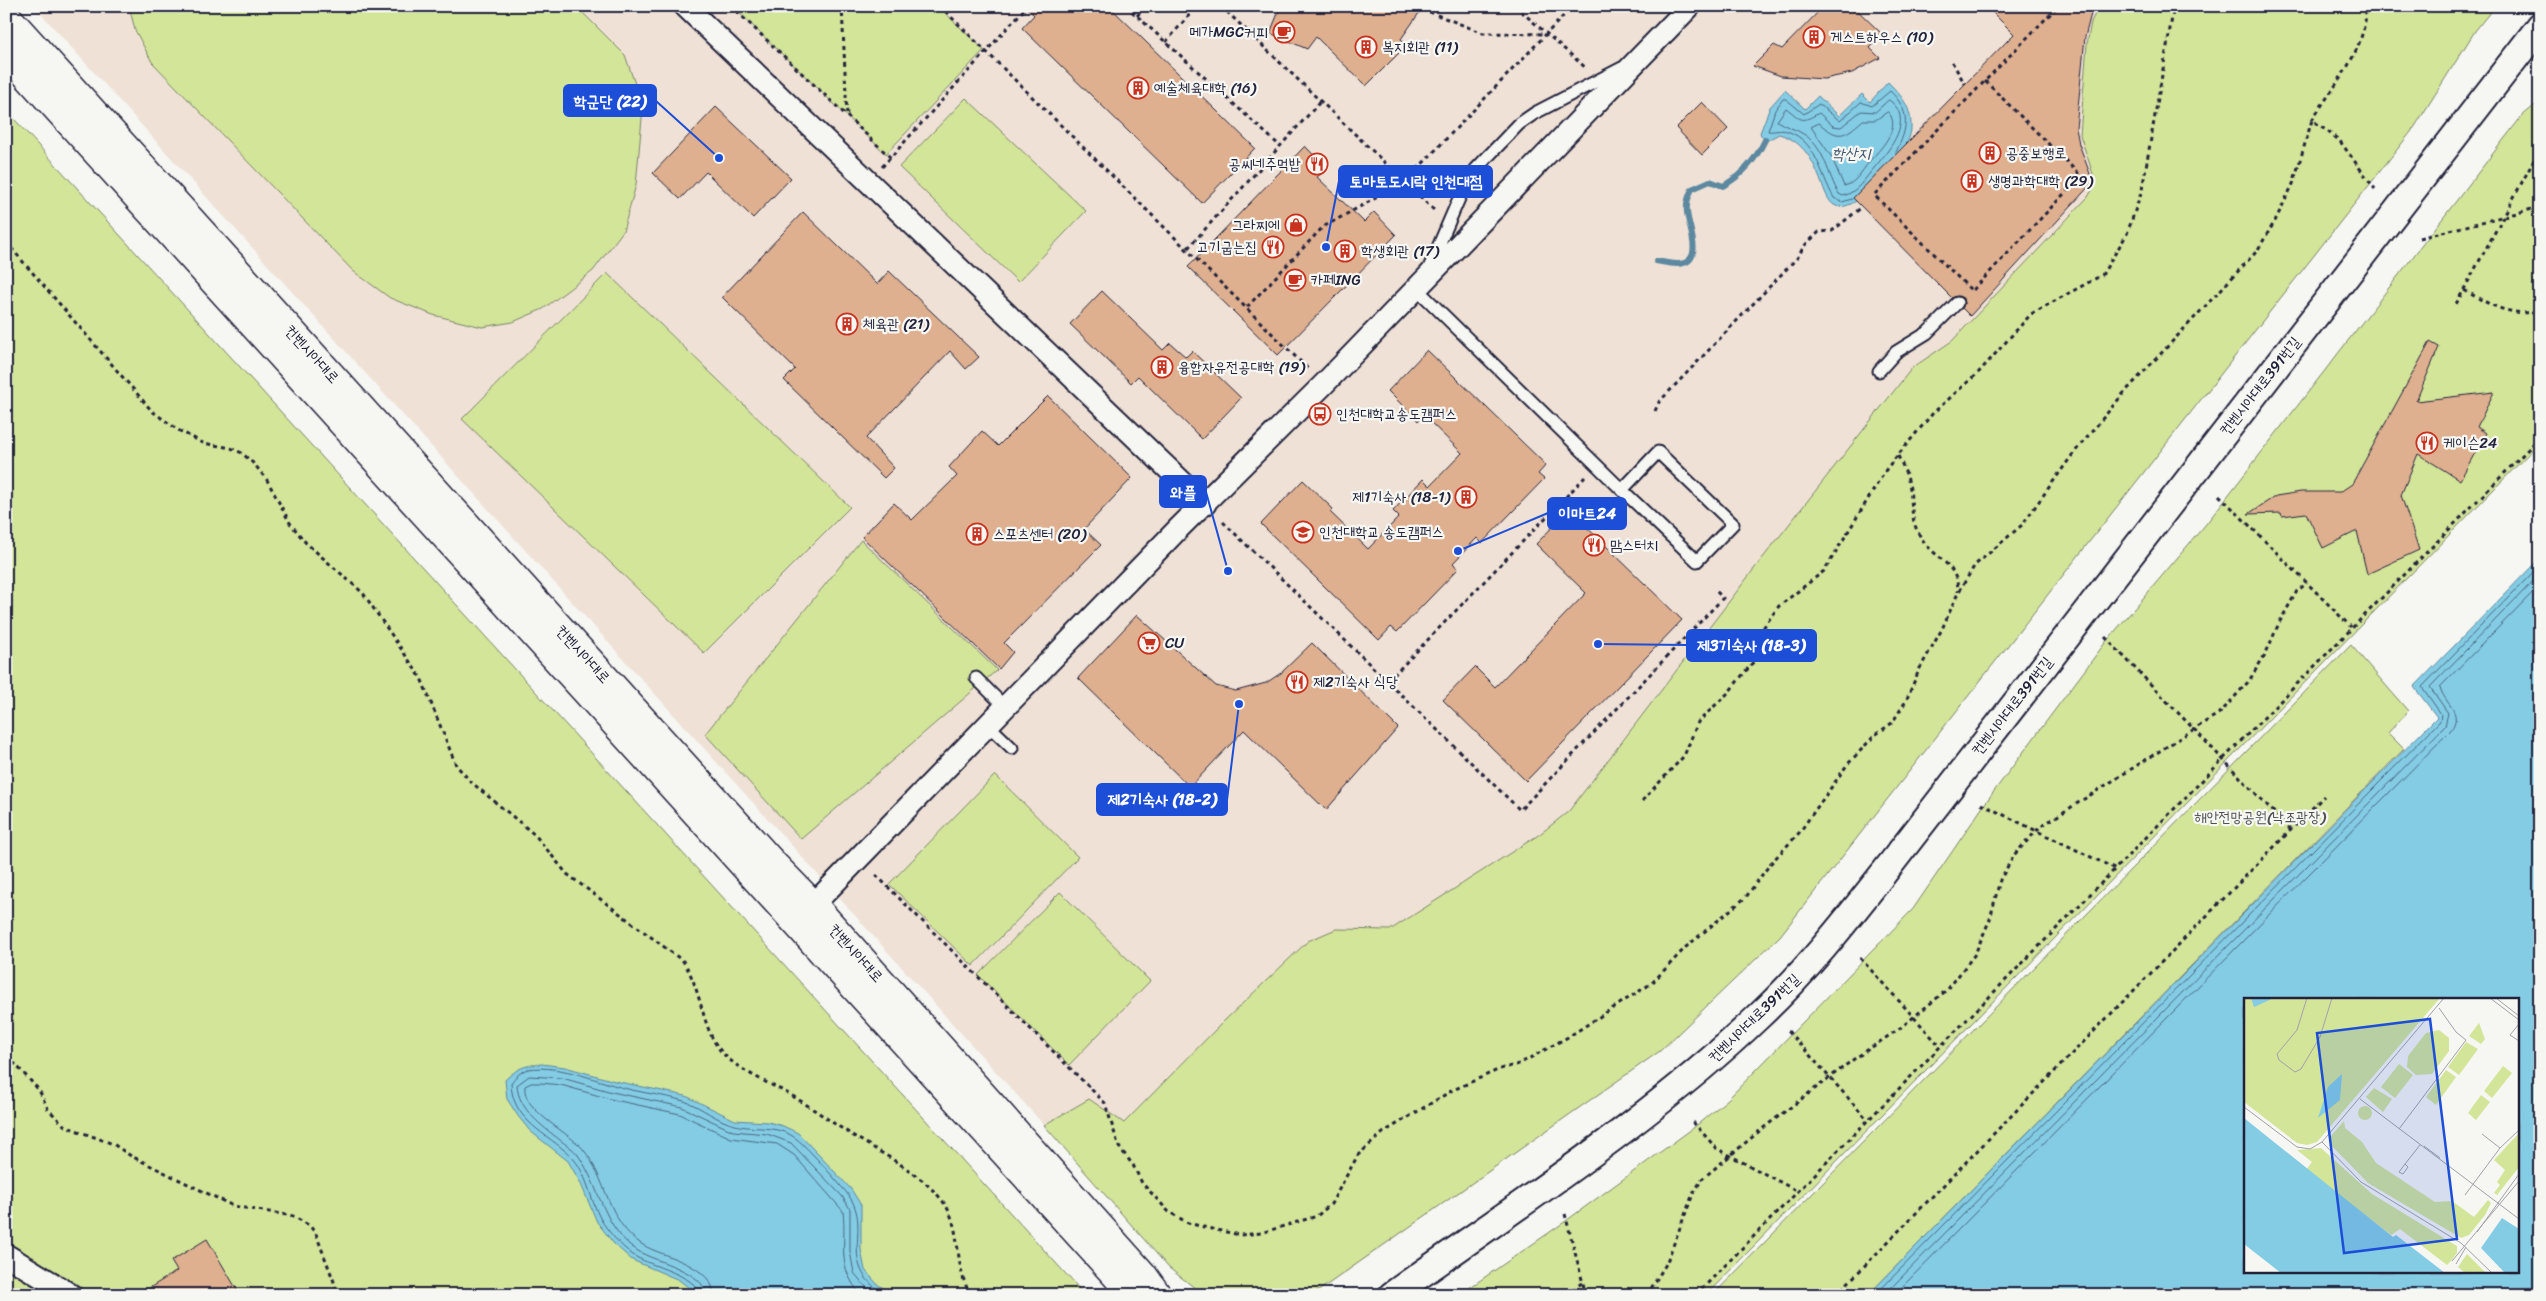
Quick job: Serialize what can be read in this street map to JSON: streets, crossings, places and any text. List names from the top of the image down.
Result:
{
  "streets": {
    "main road": ["컨벤시아대로"],
    "street": ["컨벤시아대로391번길"]
  },
  "water": ["학산지"],
  "parks": ["해안전망공원(낙조광장)"],
  "places": {
    "cafe": ["메가MGC커피", "카페ING"],
    "building": [
      "게스트하우스 (10)",
      "복지회관 (11)",
      "예술체육대학 (16)",
      "공중보행로",
      "생명과학대학 (29)",
      "학생회관 (17)",
      "체육관 (21)",
      "융합자유전공대학 (19)",
      "제1기숙사 (18-1)",
      "스포츠센터 (20)"
    ],
    "other": [
      "학군단 (22)",
      "토마토도시락 인천대점",
      "이마트24",
      "와플",
      "제3기숙사 (18-3)",
      "제2기숙사 (18-2)"
    ],
    "restaurant": [
      "공씨네주먹밥",
      "고기굽는집",
      "케이슨24",
      "맘스터치",
      "제2기숙사 식당"
    ],
    "shop": ["그라찌에"],
    "bus stop": ["인천대학교송도캠퍼스"],
    "school or university": ["인천대학교 송도캠퍼스"],
    "supermarket": ["CU"]
  }
}
